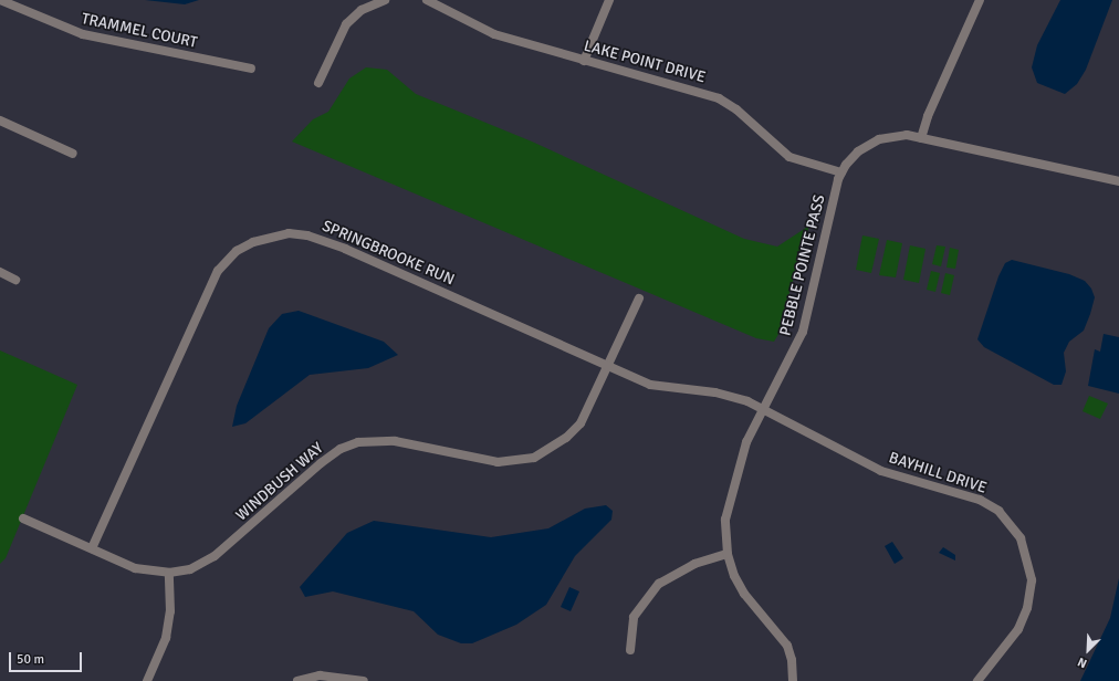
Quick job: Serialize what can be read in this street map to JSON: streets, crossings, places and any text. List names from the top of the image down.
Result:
{
  "streets": {
    "street": [
      "TRAMMEL COURT",
      "LAKE POINT DRIVE",
      "SPRINGBROOKE RUN",
      "PEBBLE POINTE PASS",
      "BAYHILL DRIVE",
      "WINDBUSH WAY"
    ]
  },
  "crossings": [
    ["LAKE POINT DRIVE", "PEBBLE POINTE PASS"],
    ["SPRINGBROOKE RUN", "PEBBLE POINTE PASS"],
    ["SPRINGBROOKE RUN", "BAYHILL DRIVE"],
    ["SPRINGBROOKE RUN", "WINDBUSH WAY"],
    ["PEBBLE POINTE PASS", "BAYHILL DRIVE"]
  ],
  "scale_bar": "50 m",
  "north": "bottom left"
}
